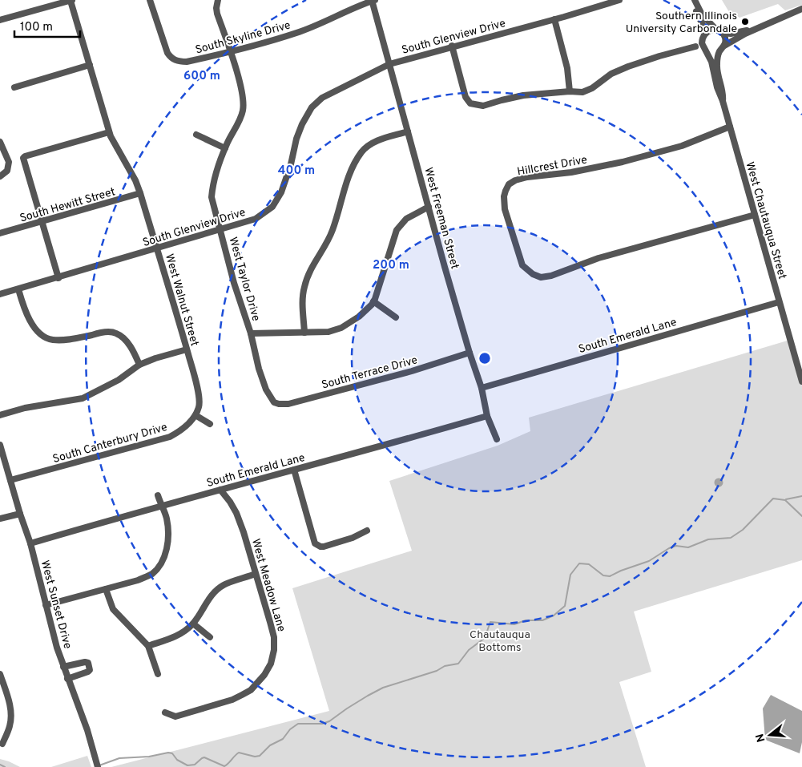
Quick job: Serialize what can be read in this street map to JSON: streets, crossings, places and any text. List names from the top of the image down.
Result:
{
  "streets": {
    "street": [
      "South Glenview Drive",
      "South Skyline Drive",
      "Hillcrest Drive",
      "South Hewitt Street",
      "West Freeman Street",
      "West Chautauqua Street",
      "West Taylor Drive",
      "West Walnut Street",
      "South Emerald Lane",
      "South Terrace Drive",
      "South Canterbury Drive",
      "West Meadow Lane",
      "West Sunset Drive"
    ]
  },
  "crossings": [
    ["South Glenview Drive", "West Freeman Street"],
    ["South Glenview Drive", "West Taylor Drive"],
    ["South Glenview Drive", "West Walnut Street"],
    ["South Skyline Drive", "West Freeman Street"],
    ["South Skyline Drive", "West Taylor Drive"],
    ["Hillcrest Drive", "West Chautauqua Street"],
    ["South Hewitt Street", "West Walnut Street"],
    ["West Freeman Street", "South Emerald Lane"],
    ["West Freeman Street", "South Terrace Drive"],
    ["West Chautauqua Street", "South Emerald Lane"],
    ["West Taylor Drive", "South Terrace Drive"],
    ["West Walnut Street", "South Canterbury Drive"],
    ["South Emerald Lane", "West Meadow Lane"],
    ["South Emerald Lane", "West Sunset Drive"],
    ["South Canterbury Drive", "West Sunset Drive"]
  ],
  "parks": ["Chautauqua Bottoms"],
  "places": ["Southern Illinois University Carbondale"],
  "scale_bar": "100 m",
  "north": "left",
  "rings": ["600 m", "400 m", "200 m"]
}
